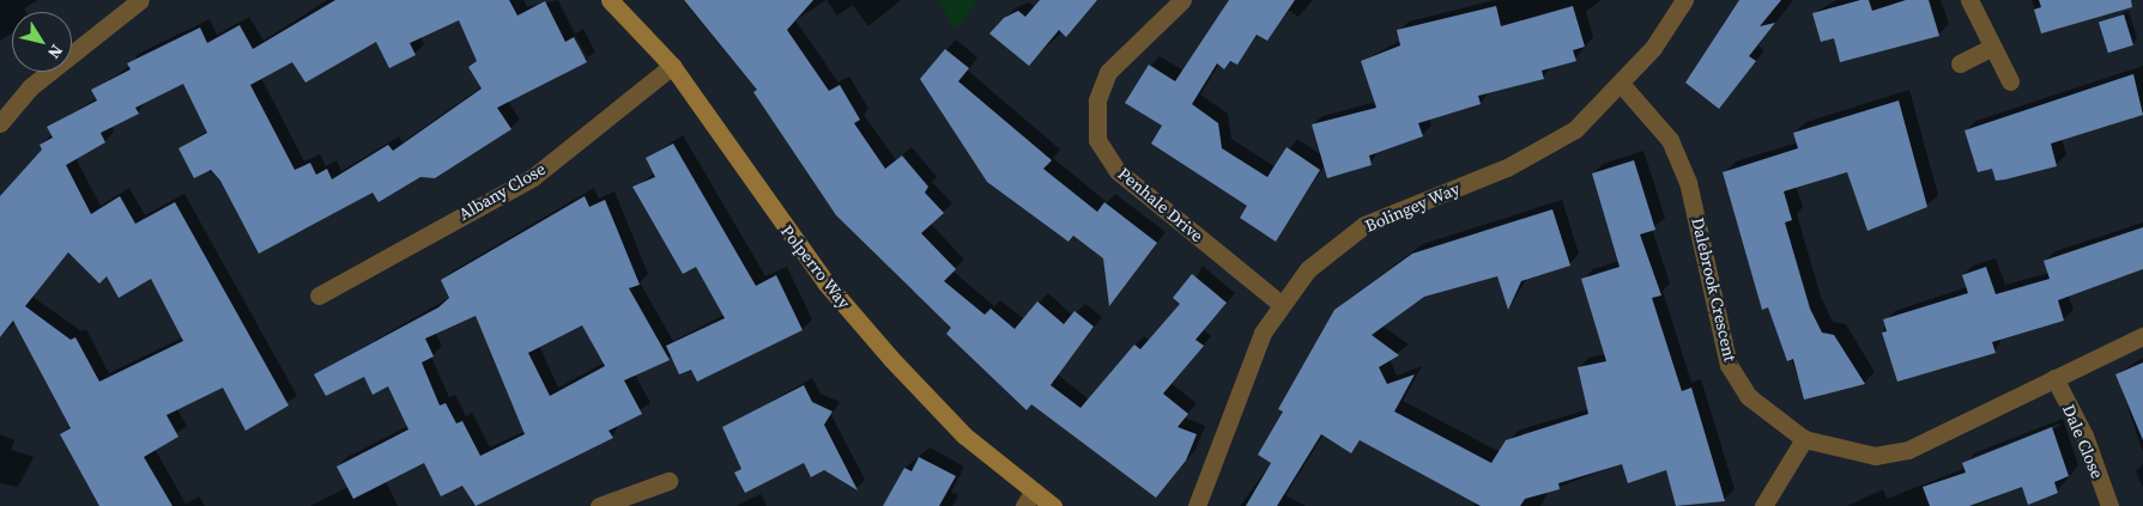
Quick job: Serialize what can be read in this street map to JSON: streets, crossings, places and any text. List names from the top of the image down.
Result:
{
  "streets": {
    "street": [
      "Albany Close",
      "Penhale Drive",
      "Bolingey Way",
      "Polperro Way",
      "Dalebrook Crescent",
      "Dale Close"
    ]
  },
  "crossings": [
    ["Albany Close", "Polperro Way"],
    ["Penhale Drive", "Bolingey Way"],
    ["Bolingey Way", "Dalebrook Crescent"],
    ["Dalebrook Crescent", "Dale Close"]
  ],
  "north": "bottom right"
}
